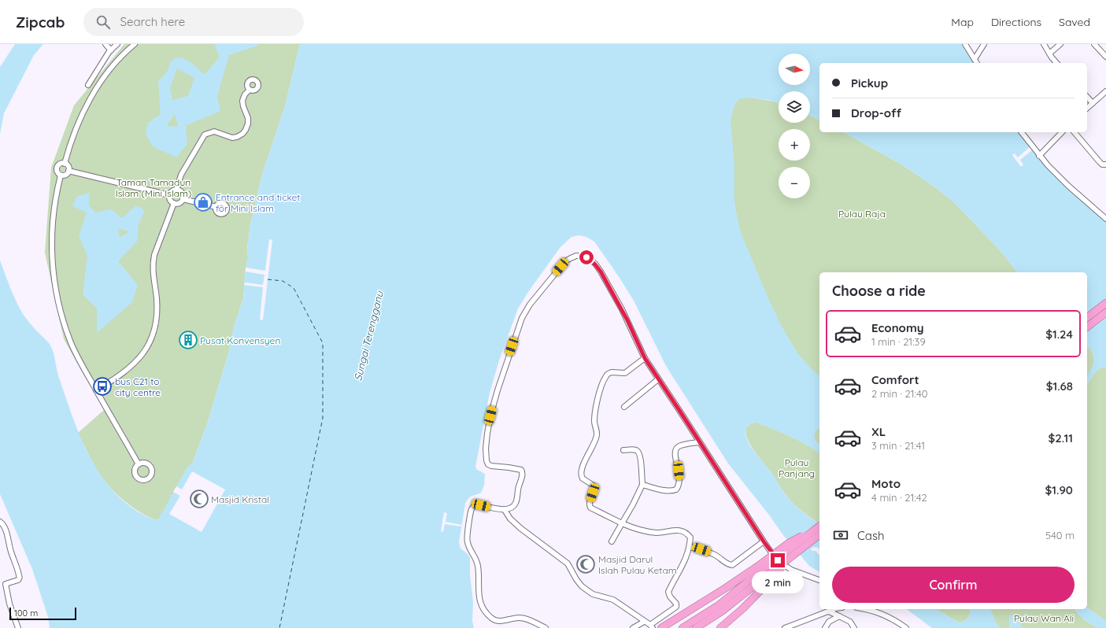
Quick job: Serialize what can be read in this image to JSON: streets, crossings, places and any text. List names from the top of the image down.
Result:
{
  "water": ["Sungai Terengganu"],
  "parks": [
    "Taman Tamadun Islam (Mini Islam)",
    "Pulau Raja",
    "Pulau Panjang",
    "Pulau Wan Ali"
  ],
  "places": {
    "shop": ["Entrance and ticket for Mini Islam"],
    "building": ["Pusat Konvensyen"],
    "bus stop": ["bus C21 to city centre"],
    "mosque": ["Masjid Kristal", "Masjid Darul Islah Pulau Ketam"]
  },
  "scale_bar": "100 m",
  "north": "right",
  "page": {
    "header": "Zipcab",
    "search": "Search here",
    "nav": ["Map", "Directions", "Saved"],
    "map_buttons": ["+", "−"],
    "banner": ["Pickup", "Drop-off"],
    "heading": "Choose a ride",
    "list": [
      {
        "name": "Economy",
        "note": "1 min · 21:39",
        "value": "$1.24"
      },
      {
        "name": "Comfort",
        "note": "2 min · 21:40",
        "value": "$1.68"
      },
      {
        "name": "XL",
        "note": "3 min · 21:41",
        "value": "$2.11"
      },
      {
        "name": "Moto",
        "note": "4 min · 21:42",
        "value": "$1.90"
      }
    ],
    "pay": ["Cash", "540 m"],
    "buttons": "Confirm",
    "bubble": "2 min",
    "scale": "100 m"
  }
}
